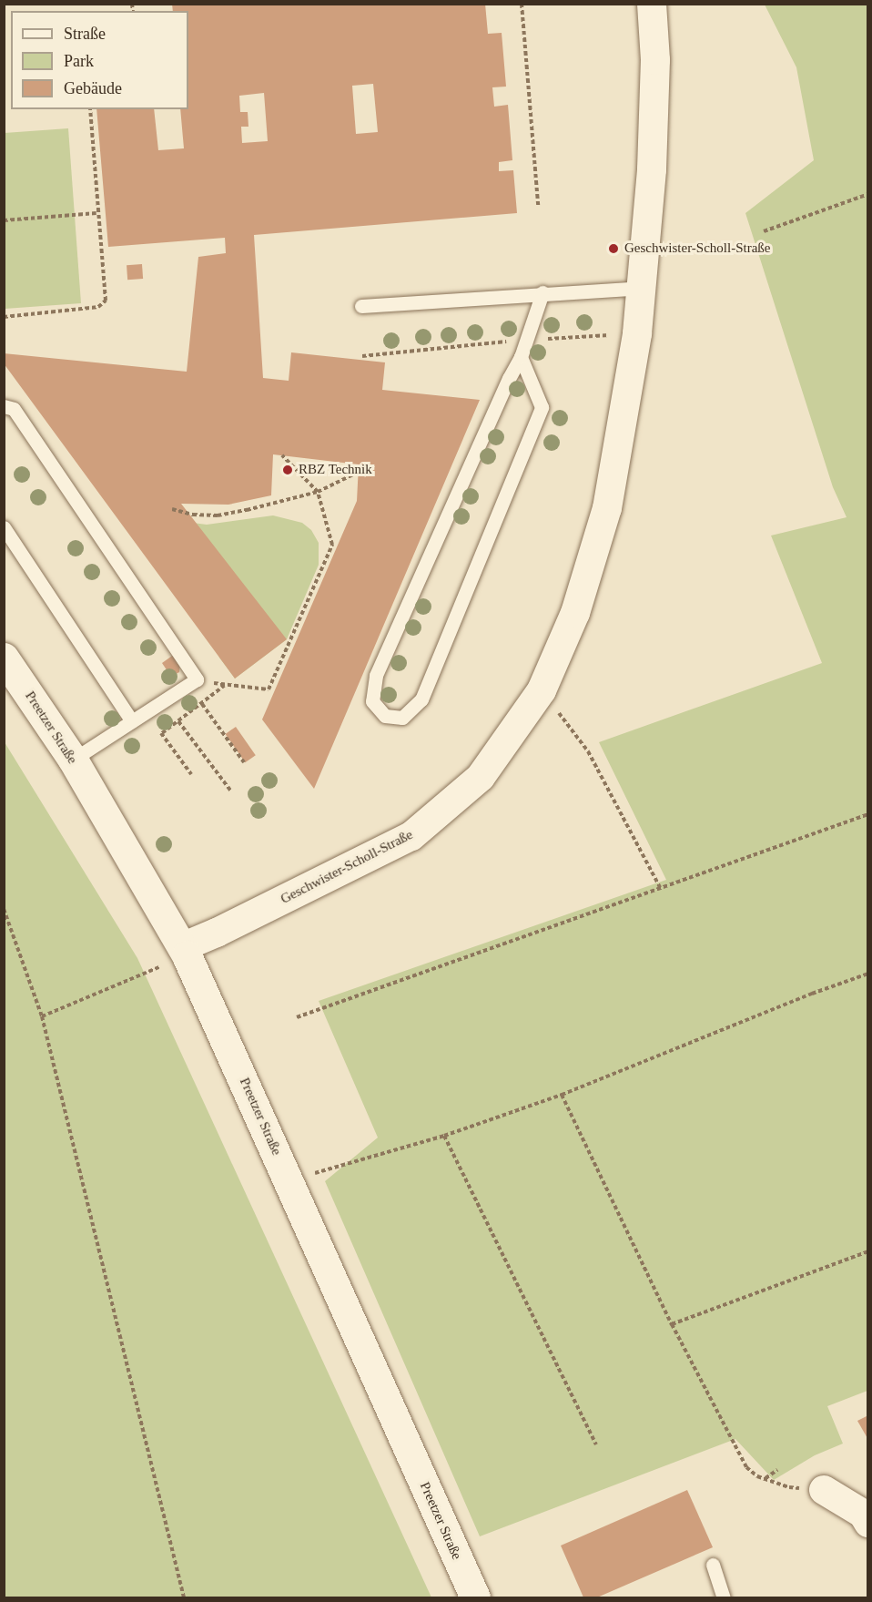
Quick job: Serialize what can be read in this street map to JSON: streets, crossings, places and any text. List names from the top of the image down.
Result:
{
  "streets": {
    "street": ["Preetzer Straße", "Geschwister-Scholl-Straße"]
  },
  "crossings": [
    ["Preetzer Straße", "Geschwister-Scholl-Straße"]
  ],
  "places": ["Geschwister-Scholl-Straße", "RBZ Technik"],
  "legend": ["Straße", "Park", "Gebäude"]
}
